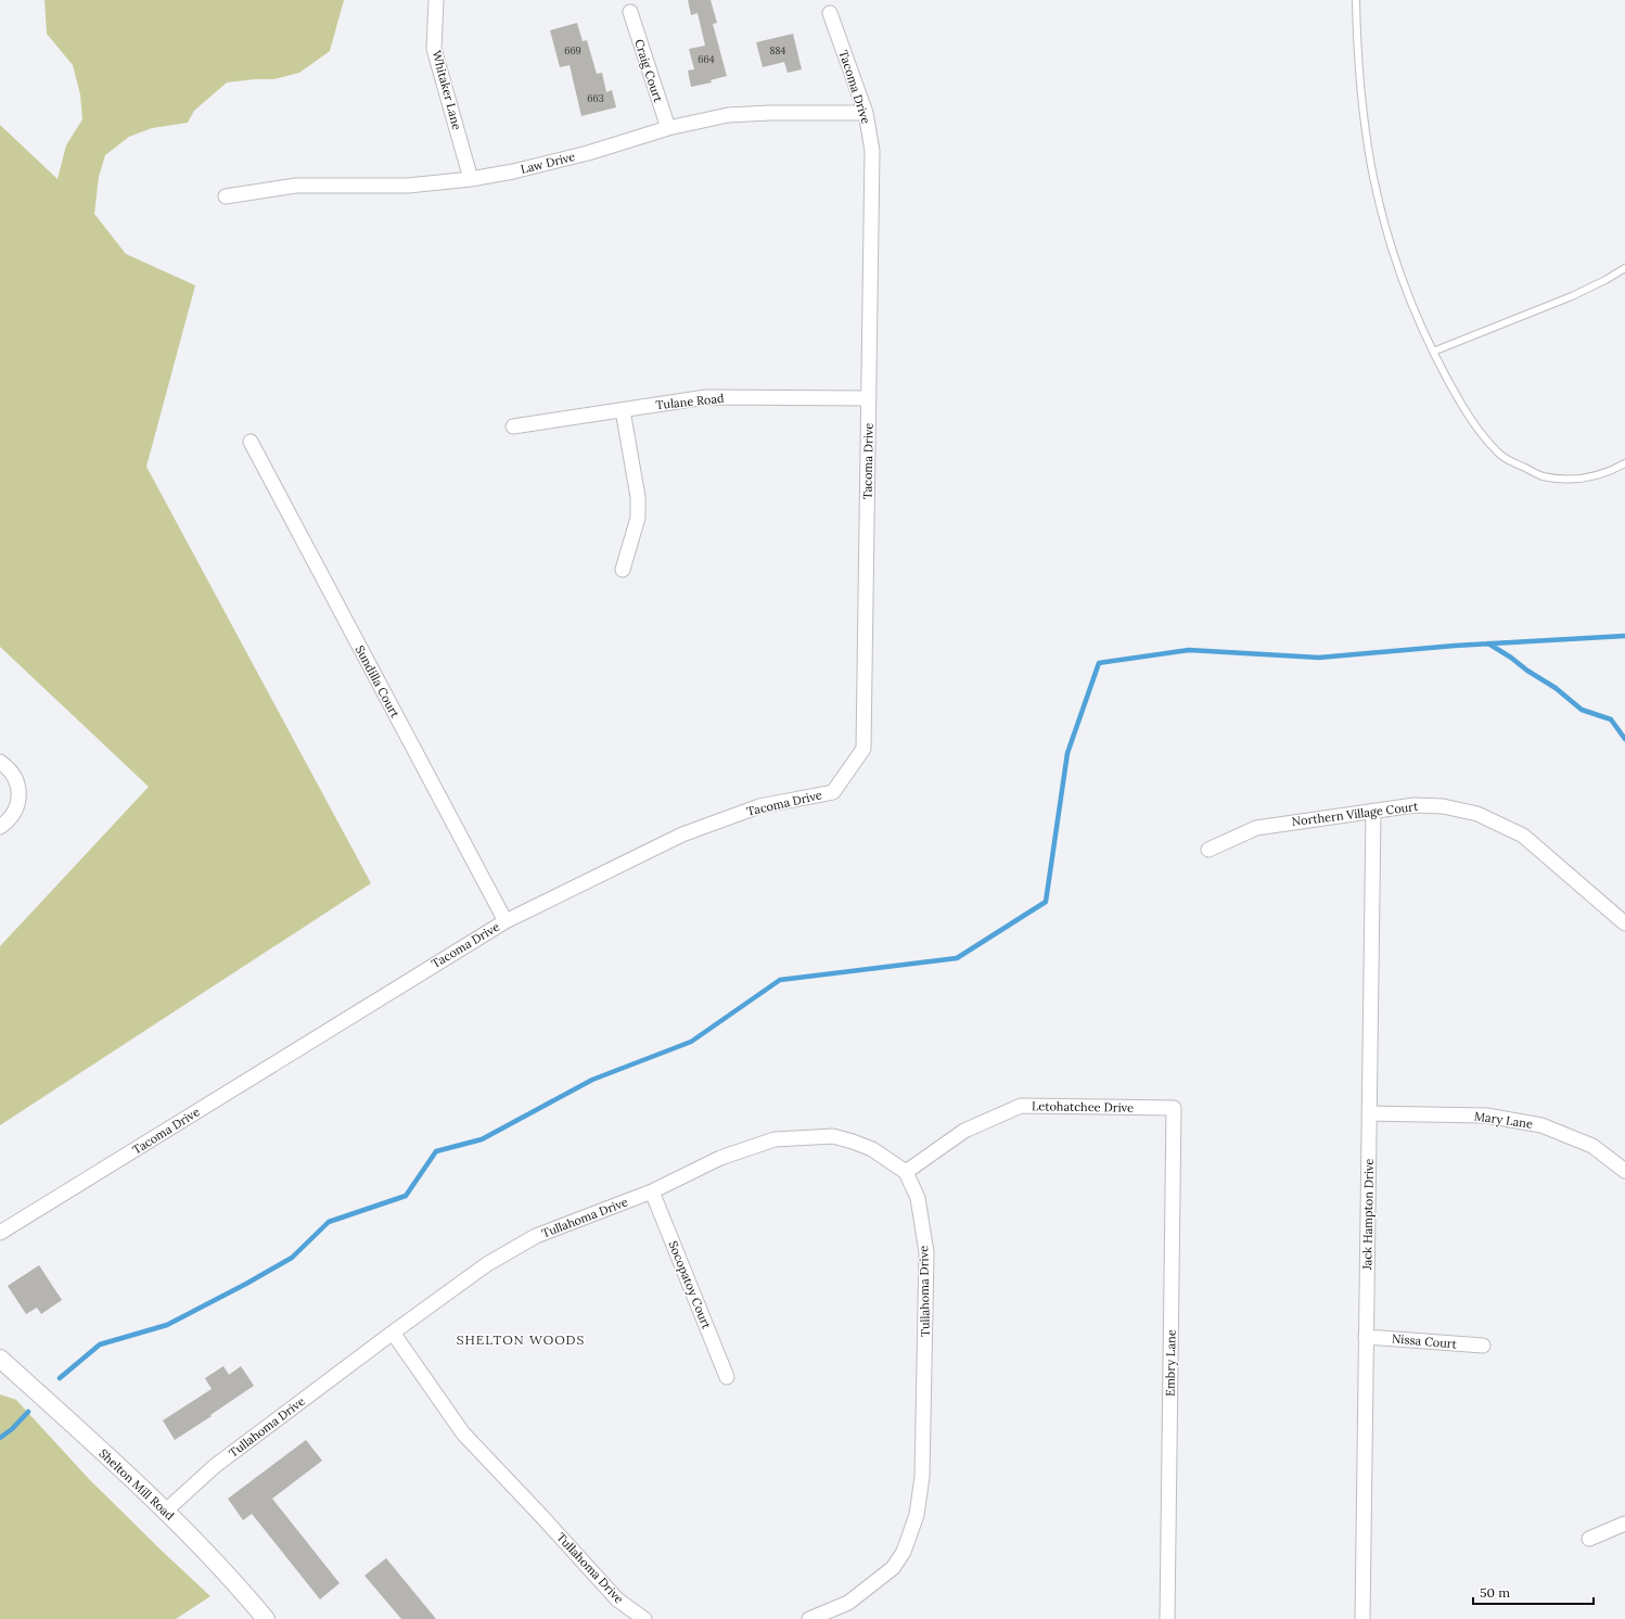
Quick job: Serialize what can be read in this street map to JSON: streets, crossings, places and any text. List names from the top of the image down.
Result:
{
  "streets": {
    "street": [
      "Craig Court",
      "Tacoma Drive",
      "Whitaker Lane",
      "Law Drive",
      "Tulane Road",
      "Sundilla Court",
      "Northern Village Court",
      "Letohatchee Drive",
      "Mary Lane",
      "Jack Hampton Drive",
      "Tullahoma Drive",
      "Socopatoy Court",
      "Nissa Court",
      "Embry Lane",
      "Shelton Mill Road"
    ]
  },
  "crossings": [
    ["Craig Court", "Law Drive"],
    ["Tacoma Drive", "Law Drive"],
    ["Tacoma Drive", "Tulane Road"],
    ["Tacoma Drive", "Sundilla Court"],
    ["Whitaker Lane", "Law Drive"],
    ["Northern Village Court", "Jack Hampton Drive"],
    ["Letohatchee Drive", "Tullahoma Drive"],
    ["Letohatchee Drive", "Embry Lane"],
    ["Mary Lane", "Jack Hampton Drive"],
    ["Jack Hampton Drive", "Nissa Court"],
    ["Tullahoma Drive", "Socopatoy Court"],
    ["Tullahoma Drive", "Shelton Mill Road"]
  ],
  "districts": ["SHELTON WOODS"],
  "house_numbers": [
    "669",
    "884",
    "664",
    "663"
  ],
  "scale_bar": "50 m"
}
